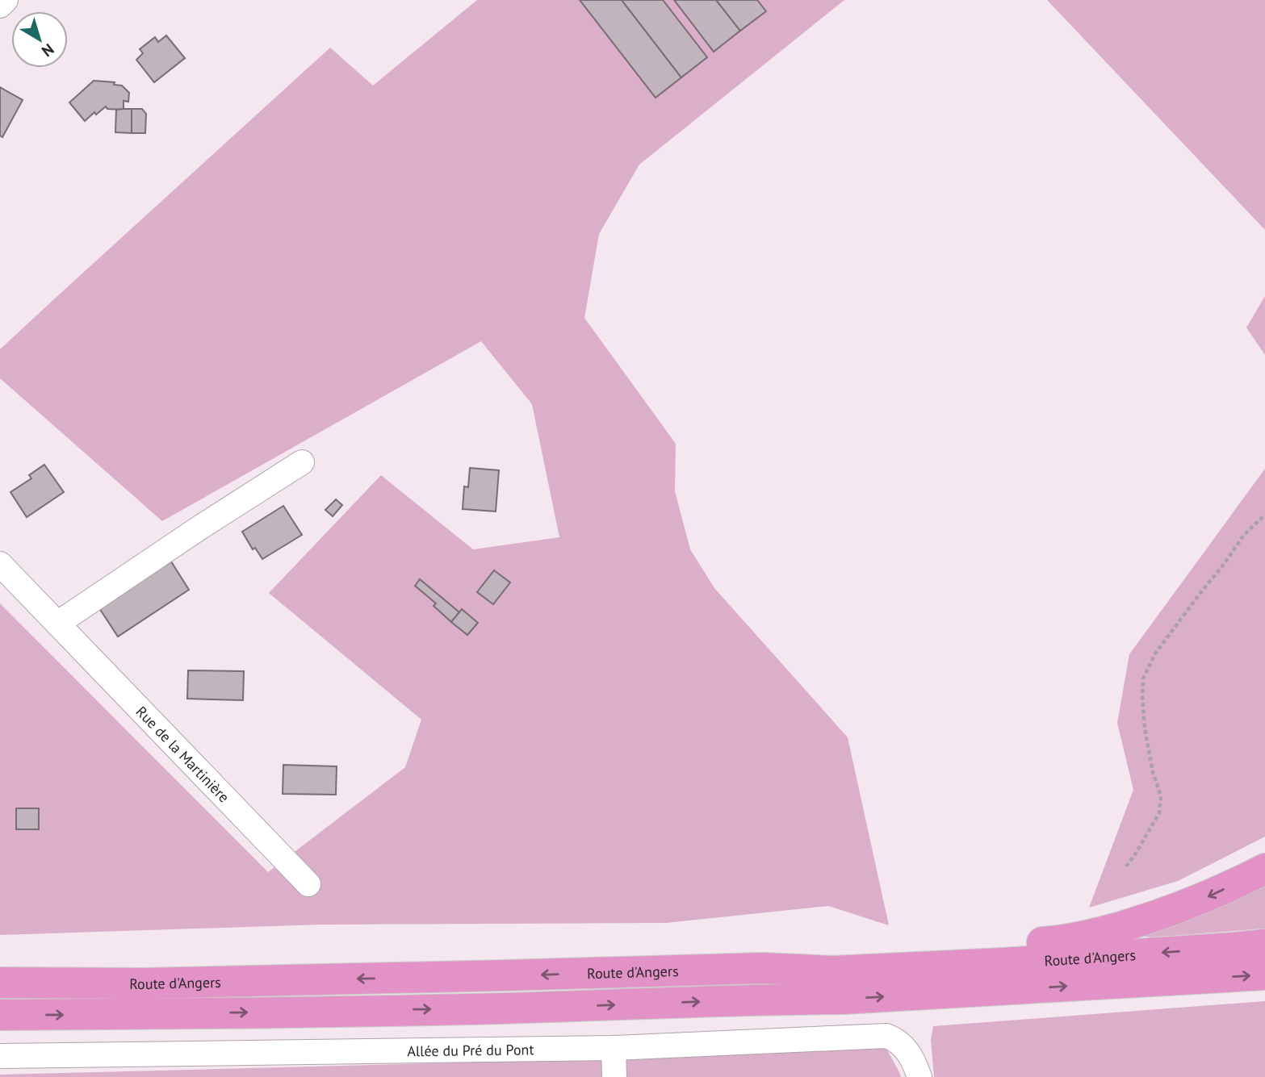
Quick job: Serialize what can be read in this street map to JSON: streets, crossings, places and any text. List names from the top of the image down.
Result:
{
  "streets": {
    "highway": ["Route d'Angers"],
    "street": ["Rue de la Martinière", "Allée du Pré du Pont"]
  },
  "north": "bottom right"
}
